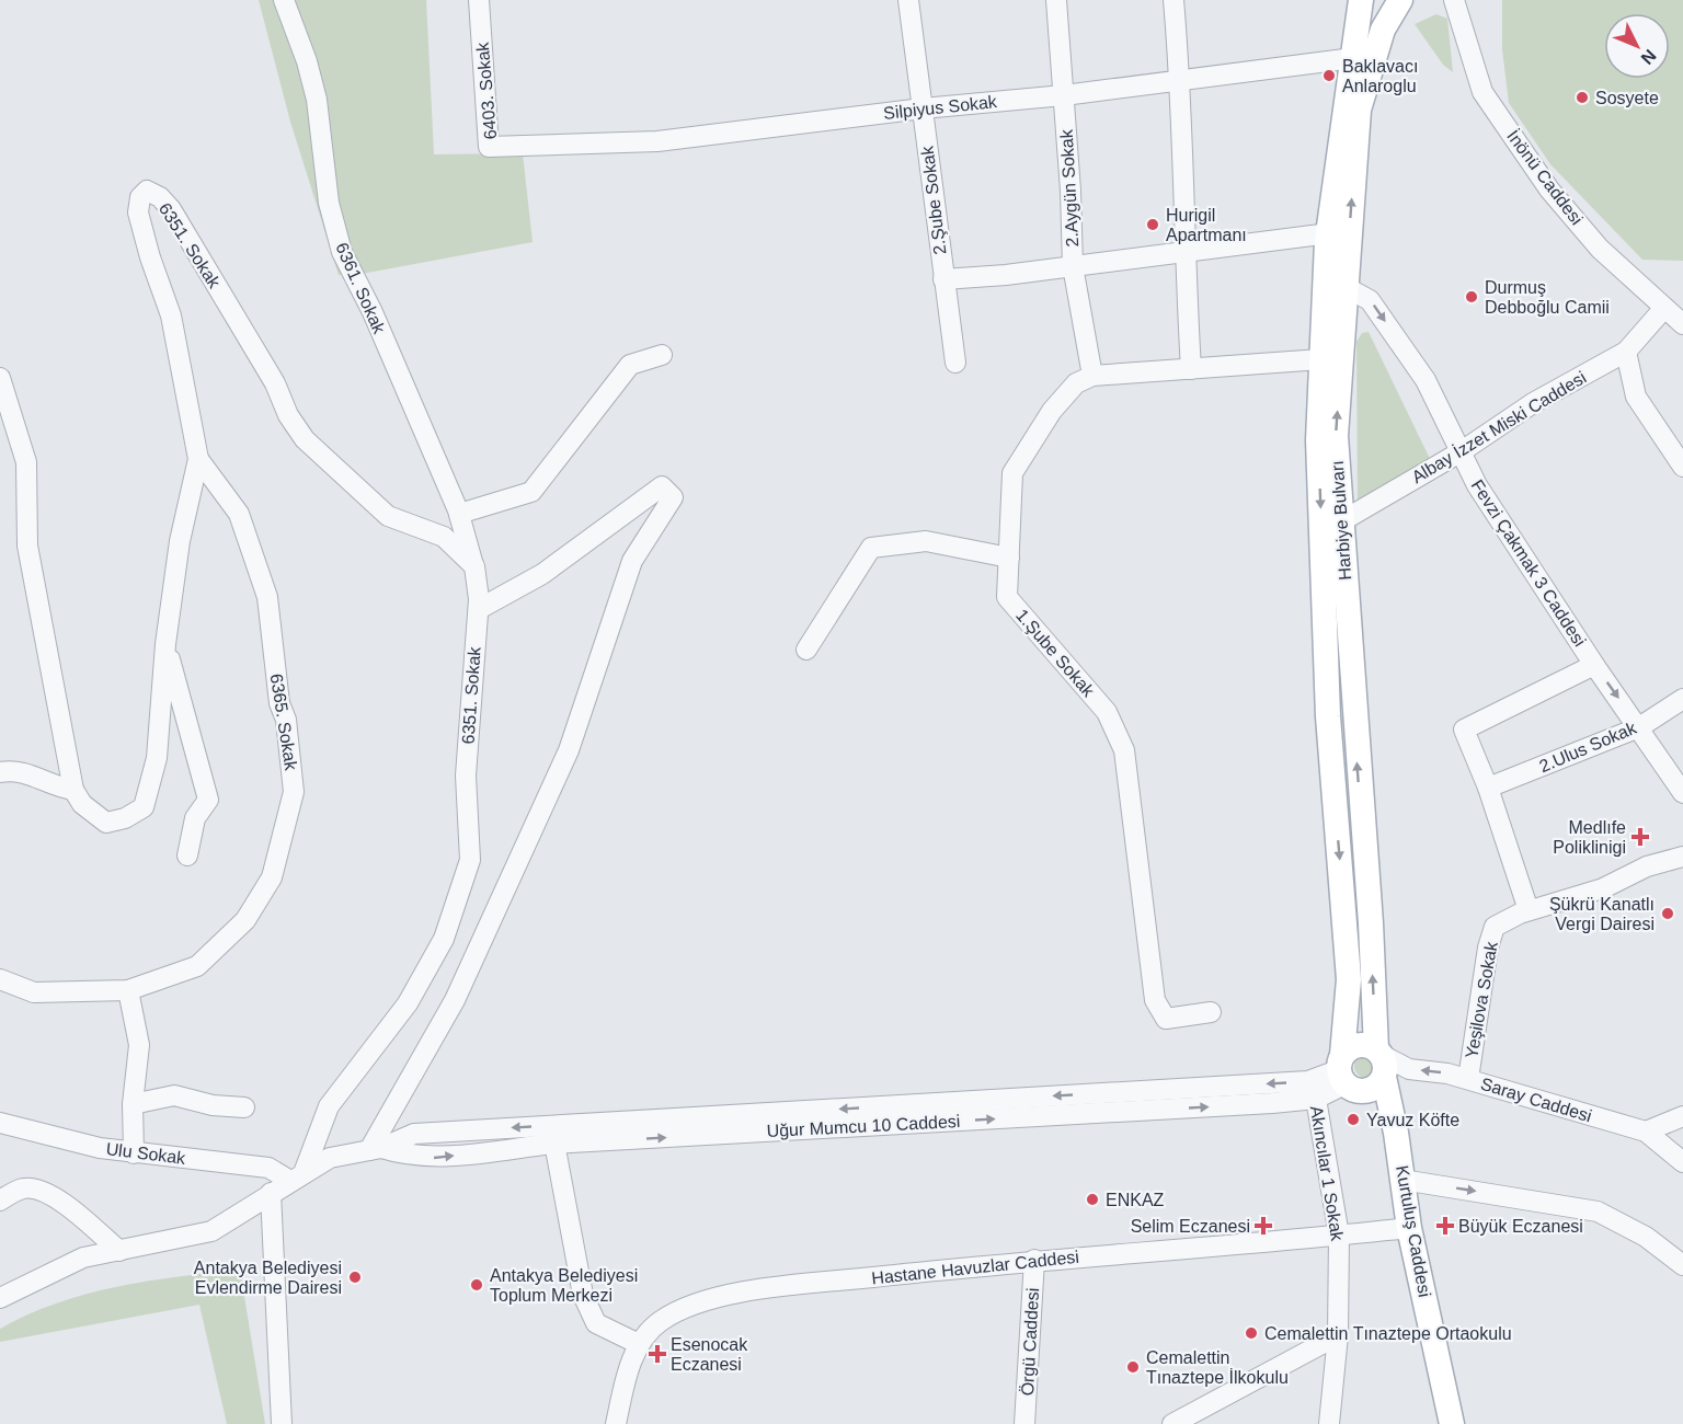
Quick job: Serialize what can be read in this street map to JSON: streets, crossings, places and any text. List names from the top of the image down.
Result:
{
  "streets": {
    "main road": ["Harbiye Bulvarı", "Uğur Mumcu 10 Caddesi", "Kurtuluş Caddesi"],
    "street": [
      "6403. Sokak",
      "Silpiyus Sokak",
      "İnönü Caddesi",
      "2.Aygün Sokak",
      "2.Şube Sokak",
      "6351. Sokak",
      "6361. Sokak",
      "Albay İzzet Miski Caddesi",
      "Fevzi Çakmak 3 Caddesi",
      "1.Şube Sokak",
      "6365. Sokak",
      "2.Ulus Sokak",
      "Yeşilova Sokak",
      "Saray Caddesi",
      "Ulu Sokak",
      "Akıncılar 1 Sokak",
      "Hastane Havuzlar Caddesi",
      "Örgü Caddesi"
    ]
  },
  "crossings": [
    ["6403. Sokak", "Silpiyus Sokak"],
    ["Silpiyus Sokak", "2.Aygün Sokak"],
    ["Silpiyus Sokak", "2.Şube Sokak"],
    ["Silpiyus Sokak", "Harbiye Bulvarı"],
    ["İnönü Caddesi", "Albay İzzet Miski Caddesi"],
    ["2.Aygün Sokak", "1.Şube Sokak"],
    ["6351. Sokak", "6361. Sokak"],
    ["6351. Sokak", "6365. Sokak"],
    ["6351. Sokak", "Uğur Mumcu 10 Caddesi"],
    ["6351. Sokak", "Ulu Sokak"],
    ["Albay İzzet Miski Caddesi", "Harbiye Bulvarı"],
    ["Albay İzzet Miski Caddesi", "Fevzi Çakmak 3 Caddesi"],
    ["Harbiye Bulvarı", "Fevzi Çakmak 3 Caddesi"],
    ["Harbiye Bulvarı", "Saray Caddesi"],
    ["Harbiye Bulvarı", "Uğur Mumcu 10 Caddesi"],
    ["Harbiye Bulvarı", "Kurtuluş Caddesi"],
    ["Fevzi Çakmak 3 Caddesi", "2.Ulus Sokak"],
    ["Yeşilova Sokak", "Saray Caddesi"],
    ["Saray Caddesi", "Uğur Mumcu 10 Caddesi"],
    ["Saray Caddesi", "Kurtuluş Caddesi"],
    ["Uğur Mumcu 10 Caddesi", "Ulu Sokak"],
    ["Uğur Mumcu 10 Caddesi", "Akıncılar 1 Sokak"],
    ["Uğur Mumcu 10 Caddesi", "Kurtuluş Caddesi"],
    ["Akıncılar 1 Sokak", "Hastane Havuzlar Caddesi"],
    ["Kurtuluş Caddesi", "Hastane Havuzlar Caddesi"],
    ["Hastane Havuzlar Caddesi", "Örgü Caddesi"]
  ],
  "one_way": ["Fevzi Çakmak 3 Caddesi"],
  "places": {
    "other": [
      "Baklavacı Anlaroglu",
      "Sosyete",
      "Hurigil Apartmanı",
      "Durmuş Debboğlu Camii",
      "Şükrü Kanatlı Vergi Dairesi",
      "Yavuz Köfte",
      "ENKAZ",
      "Antakya Belediyesi Evlendirme Dairesi",
      "Antakya Belediyesi Toplum Merkezi",
      "Cemalettin Tınaztepe Ortaokulu",
      "Cemalettin Tınaztepe İlkokulu"
    ],
    "health": [
      "Medlıfe Poliklinigi",
      "Selim Eczanesi",
      "Büyük Eczanesi",
      "Esenocak Eczanesi"
    ]
  },
  "north": "bottom right"
}
